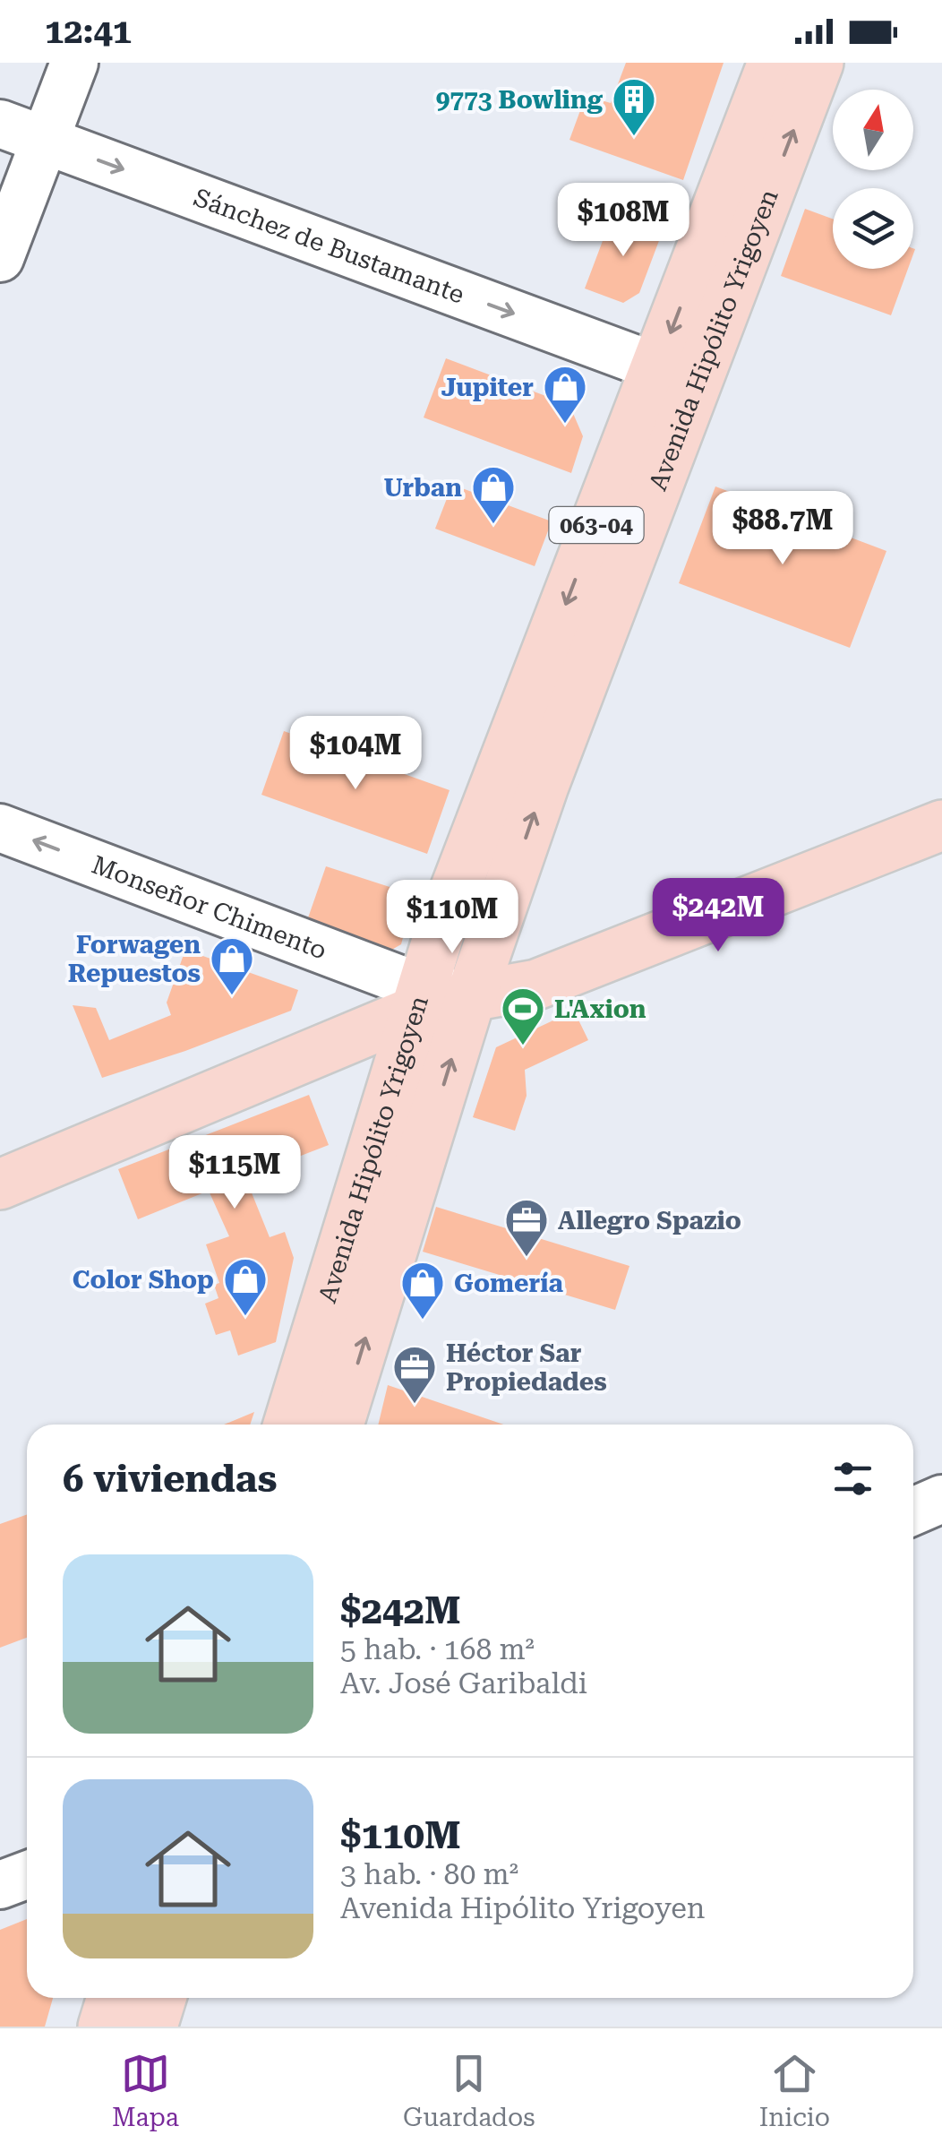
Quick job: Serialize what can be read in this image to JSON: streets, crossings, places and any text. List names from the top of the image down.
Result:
{
  "streets": {
    "main road": ["Avenida Hipólito Yrigoyen", "063-04"],
    "street": ["Sánchez de Bustamante", "Monseñor Chimento"]
  },
  "crossings": [
    ["Sánchez de Bustamante", "Avenida Hipólito Yrigoyen"],
    ["Avenida Hipólito Yrigoyen", "Monseñor Chimento"]
  ],
  "one_way": ["Sánchez de Bustamante", "Monseñor Chimento"],
  "places": {
    "building": ["9773 Bowling"],
    "shop": [
      "Jupiter",
      "Urban",
      "Forwagen Repuestos",
      "Color Shop",
      "Gomería"
    ],
    "sports": ["L'Axion"],
    "office": ["Allegro Spazio", "Héctor Sar Propiedades"]
  },
  "north": "top",
  "page": {
    "status": "12:41",
    "price": [
      "$108M",
      "$88.7M",
      "$104M",
      "$242M",
      "$110M",
      "$115M"
    ],
    "heading": "6 viviendas",
    "list": [
      {
        "name": "$242M",
        "note": "5 hab. · 168 m² · Av. José Garibaldi"
      },
      {
        "name": "$110M",
        "note": "3 hab. · 80 m² · Avenida Hipólito Yrigoyen"
      }
    ],
    "tabs": ["Mapa", "Guardados", "Inicio"]
  }
}
